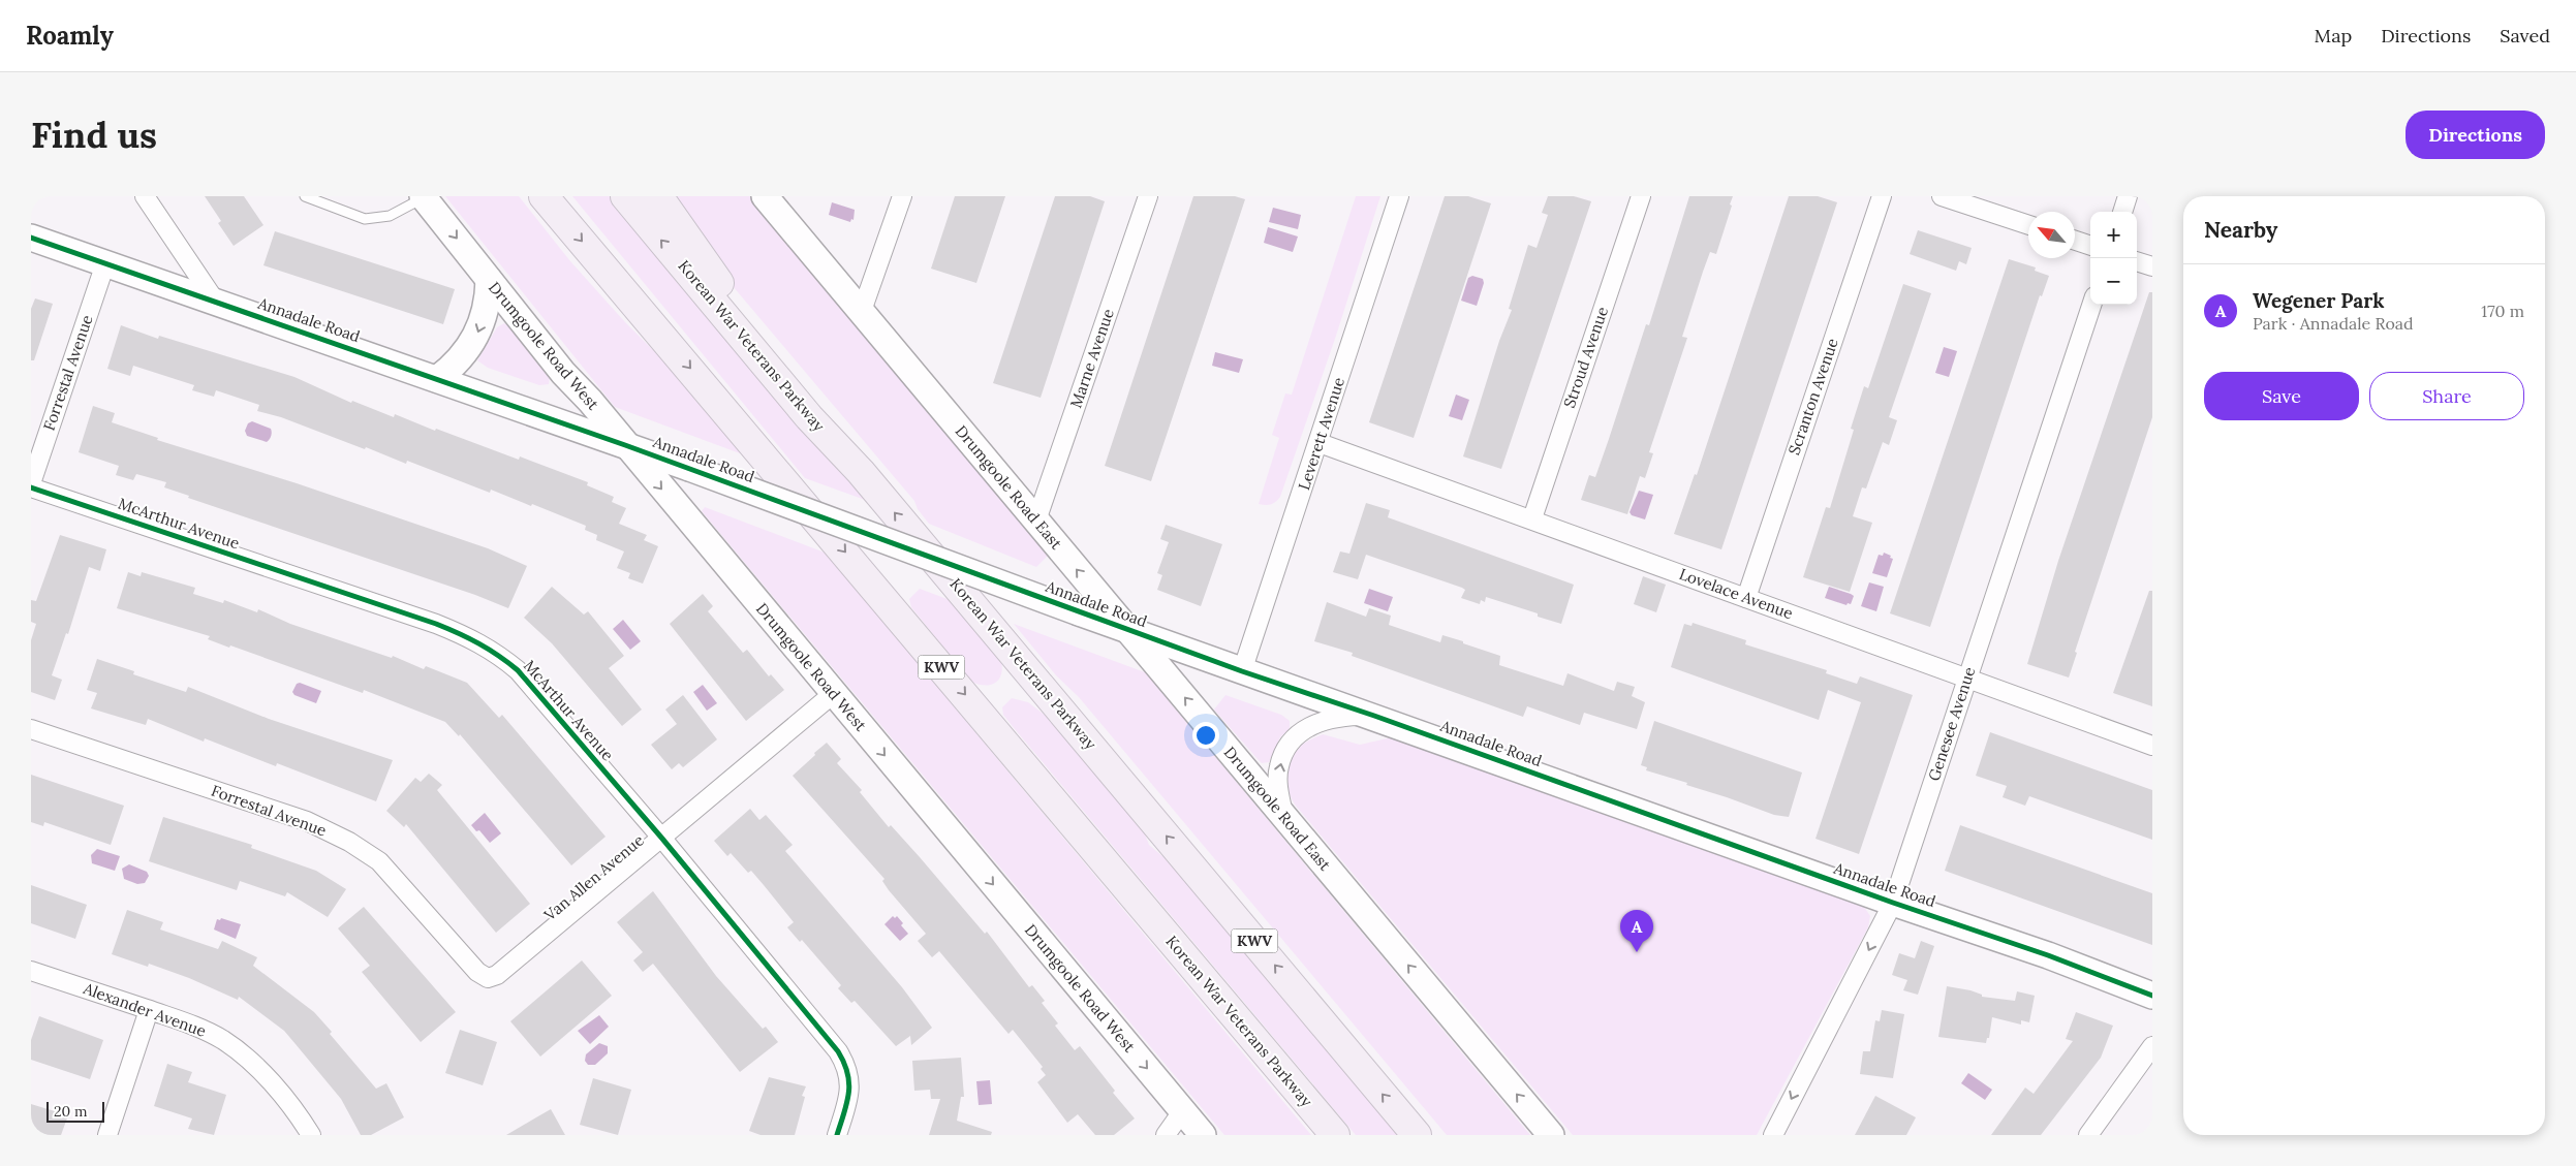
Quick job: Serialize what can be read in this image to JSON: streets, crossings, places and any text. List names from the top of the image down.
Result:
{
  "streets": {
    "highway": ["Korean War Veterans Parkway", "KWV"],
    "main road": ["Annadale Road", "Drumgoole Road West", "Drumgoole Road East"],
    "street": [
      "Stroud Avenue",
      "Marne Avenue",
      "Forrestal Avenue",
      "Scranton Avenue",
      "Leverett Avenue",
      "McArthur Avenue",
      "Lovelace Avenue",
      "Genesee Avenue",
      "Van Allen Avenue",
      "Alexander Avenue"
    ]
  },
  "crossings": [
    ["Annadale Road", "Drumgoole Road West"],
    ["Annadale Road", "Forrestal Avenue"],
    ["Annadale Road", "Leverett Avenue"],
    ["Annadale Road", "Drumgoole Road East"],
    ["Annadale Road", "Genesee Avenue"],
    ["Drumgoole Road West", "Van Allen Avenue"],
    ["Stroud Avenue", "Lovelace Avenue"],
    ["Marne Avenue", "Drumgoole Road East"],
    ["Forrestal Avenue", "Van Allen Avenue"],
    ["Scranton Avenue", "Lovelace Avenue"],
    ["Leverett Avenue", "Lovelace Avenue"],
    ["McArthur Avenue", "Van Allen Avenue"],
    ["Lovelace Avenue", "Genesee Avenue"]
  ],
  "one_way": ["Drumgoole Road West", "Drumgoole Road East"],
  "scale_bar": "20 m",
  "north": "top left",
  "page": {
    "header": "Roamly",
    "nav": ["Map", "Directions", "Saved"],
    "buttons": [
      "Directions",
      ["Save", "Share"]
    ],
    "title": "Find us",
    "heading": "Nearby",
    "map_buttons": ["+", "−"],
    "list": [
      {
        "mark": "A",
        "name": "Wegener Park",
        "note": "Park · Annadale Road",
        "value": "170 m"
      }
    ],
    "pins": "A",
    "scale": "20 m"
  }
}
